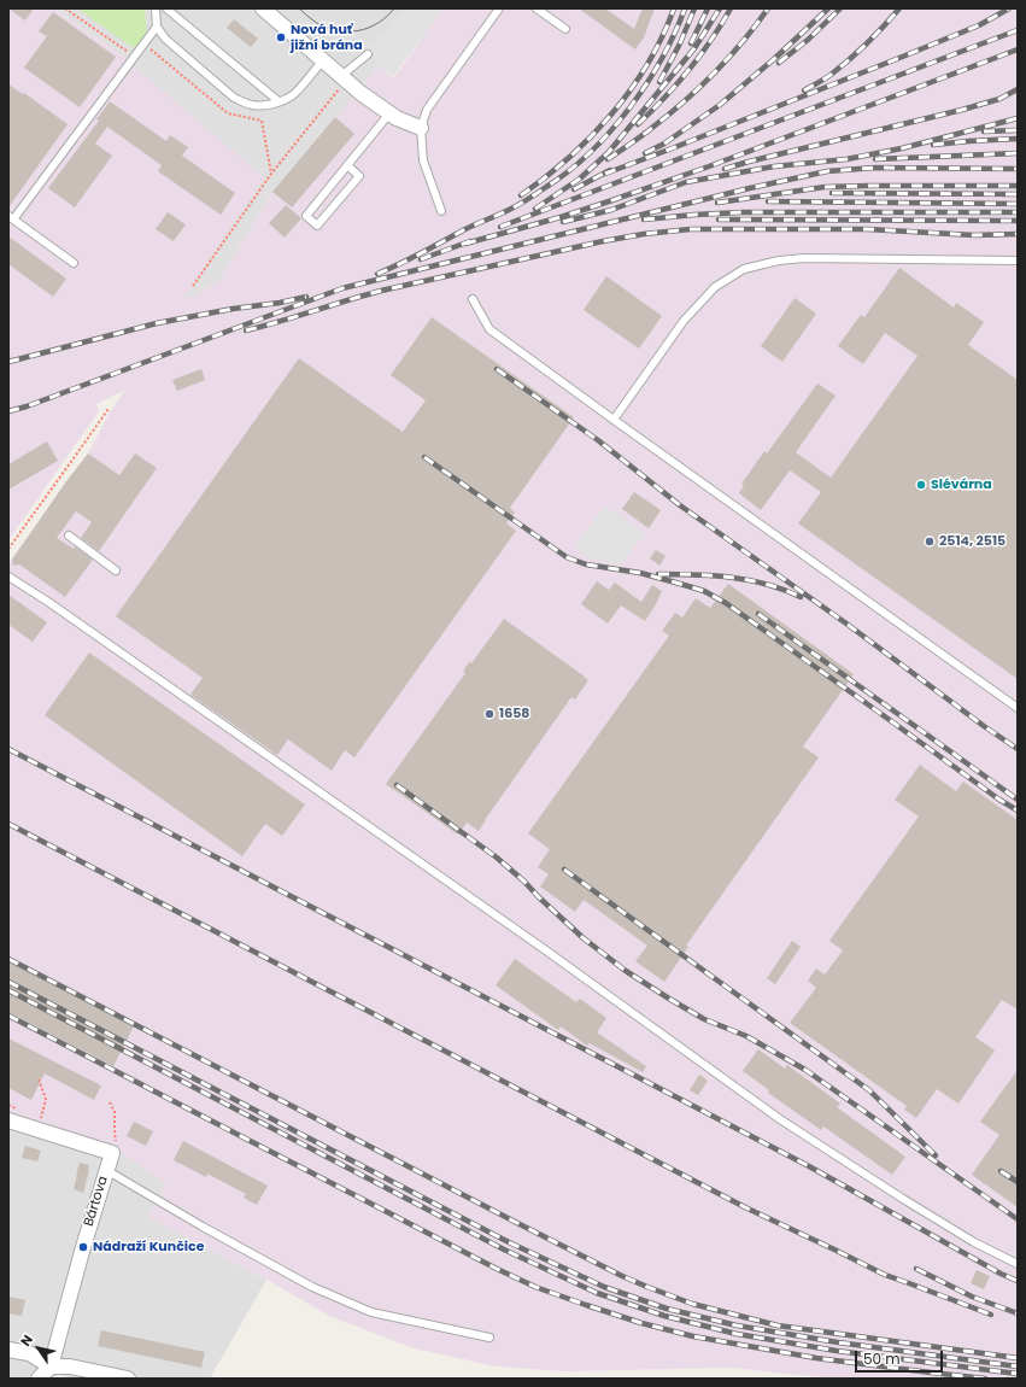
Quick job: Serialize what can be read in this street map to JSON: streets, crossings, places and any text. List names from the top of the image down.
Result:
{
  "streets": {
    "street": ["Bártova"]
  },
  "places": [
    "Nová huť jižní brána",
    "Slévárna",
    "2514, 2515",
    "1658",
    "Nádraží Kunčice"
  ],
  "scale_bar": "50 m",
  "north": "top left"
}
